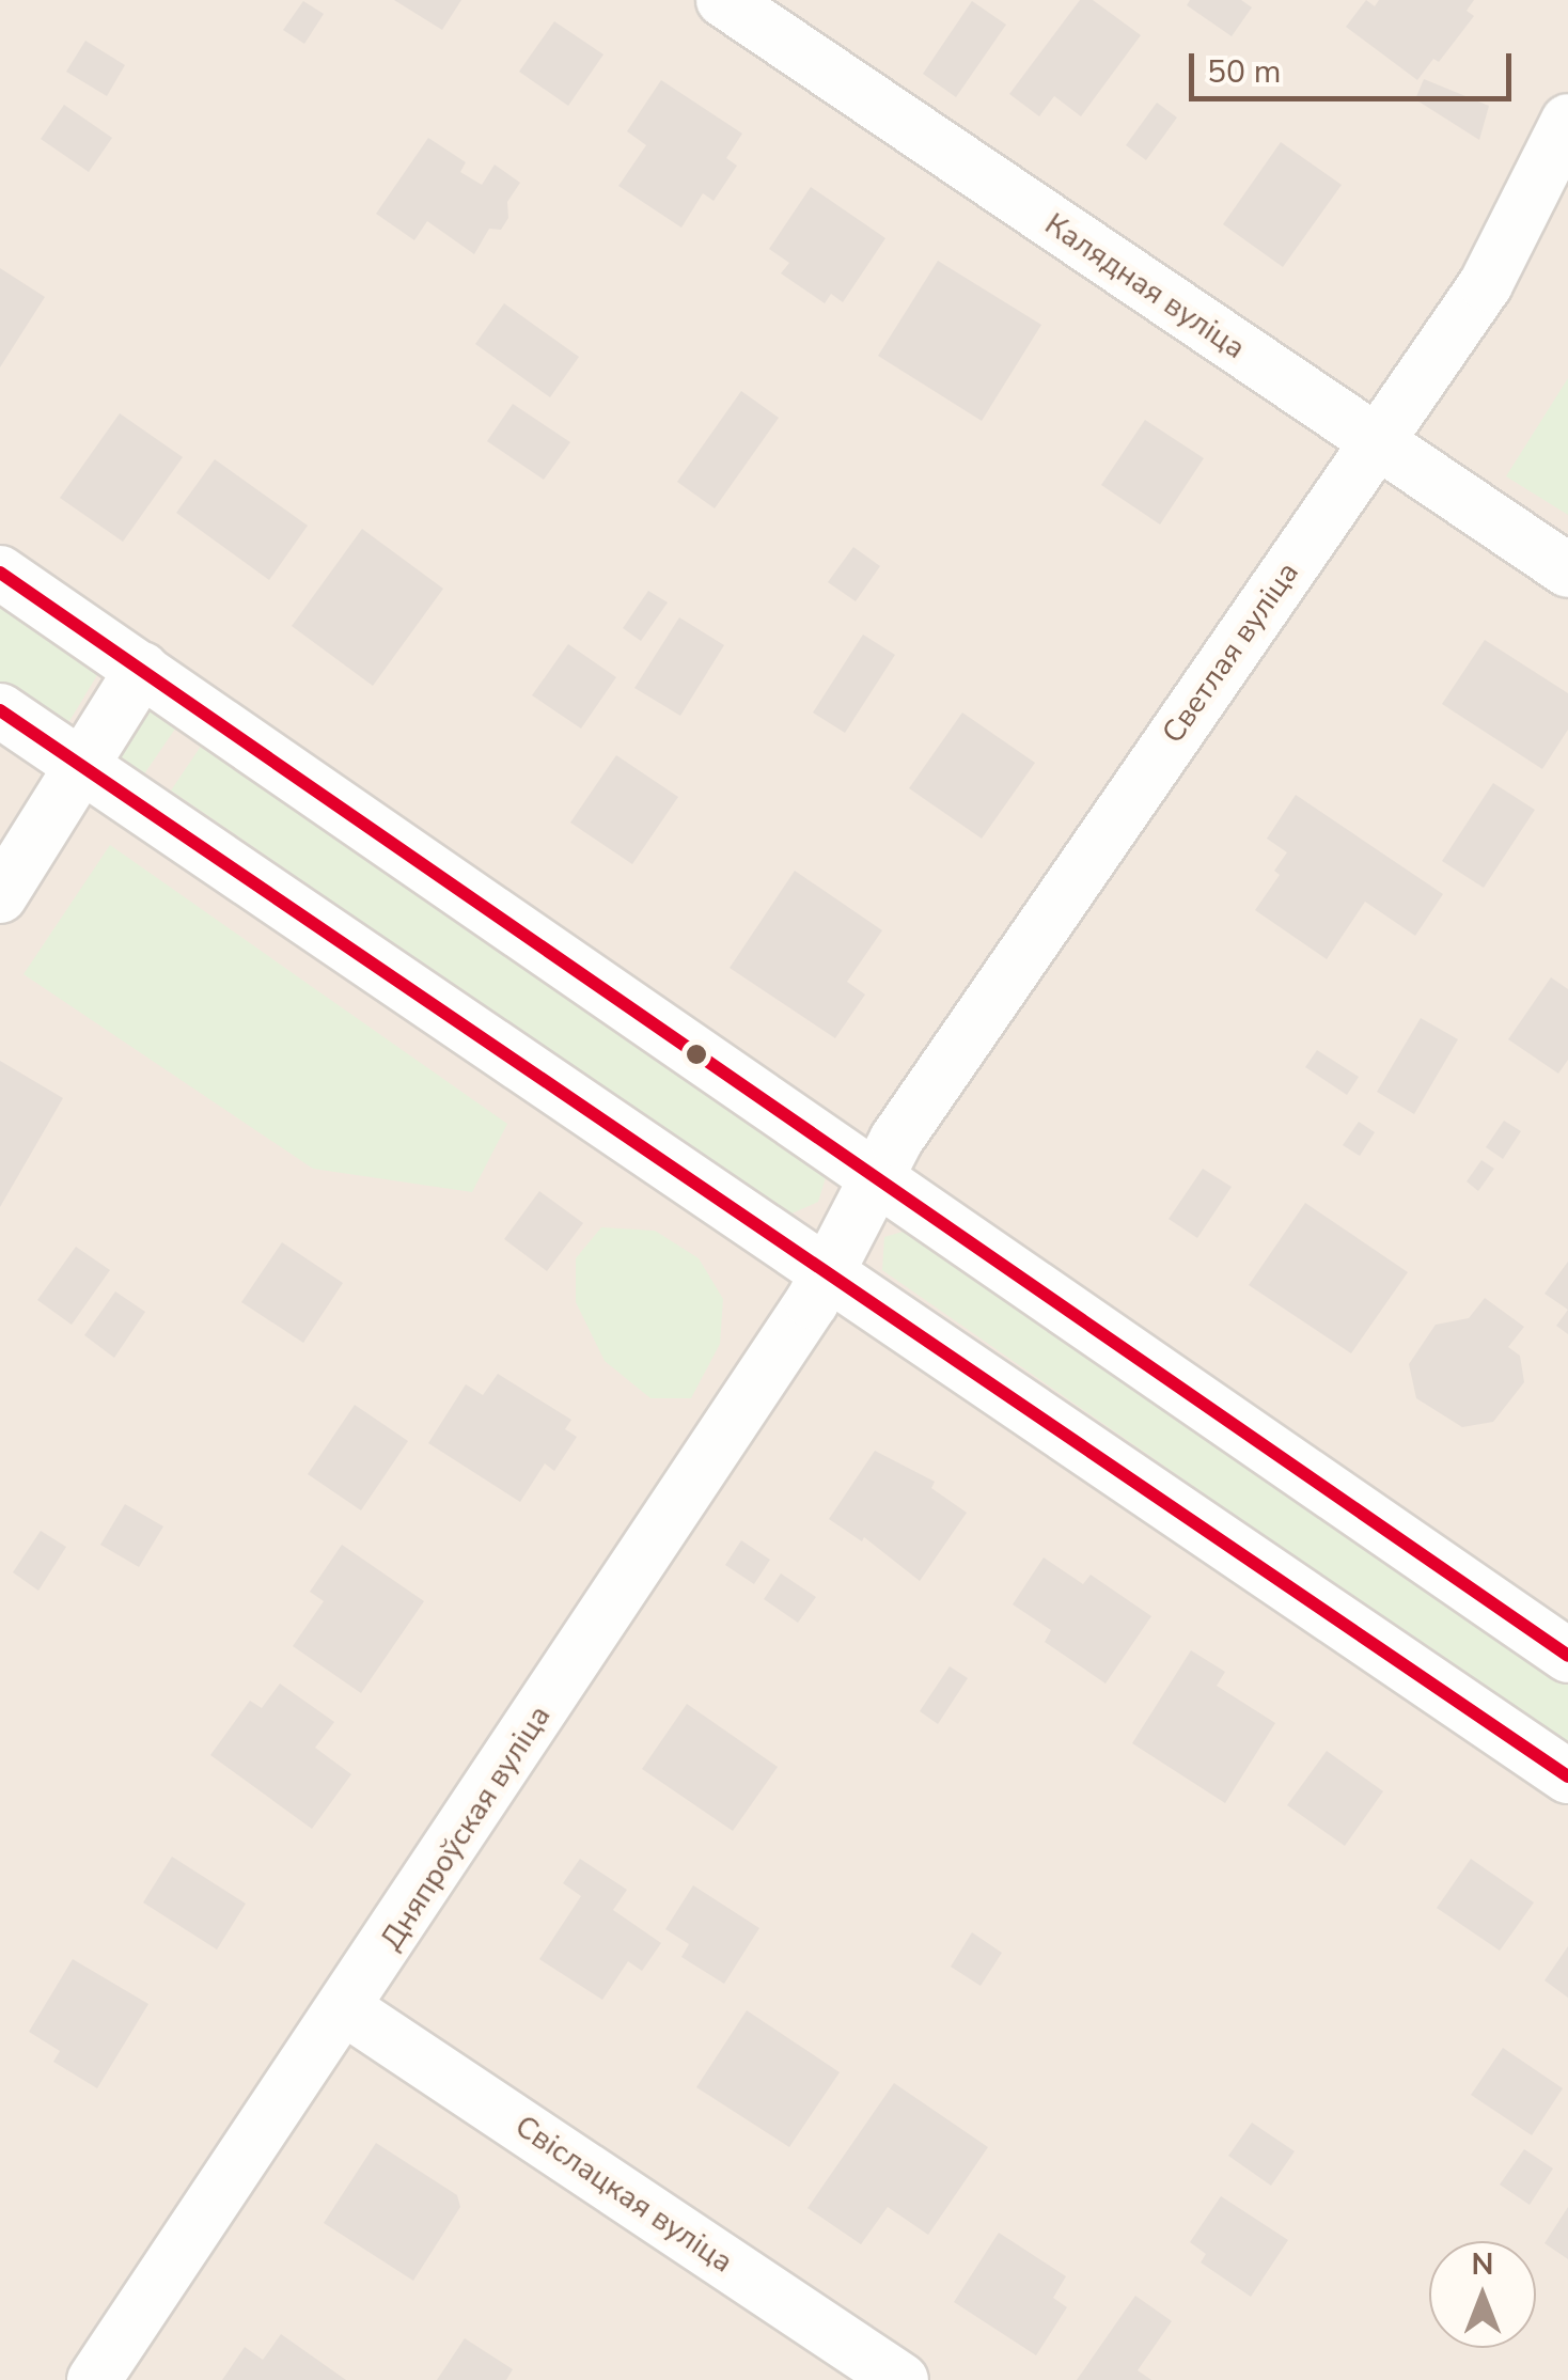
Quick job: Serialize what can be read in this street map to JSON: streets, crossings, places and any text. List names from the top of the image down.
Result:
{
  "streets": {
    "street": [
      "Калядная вуліца",
      "Светлая вуліца",
      "Дняпроўская вуліца",
      "Свіслацкая вуліца"
    ]
  },
  "crossings": [
    ["Калядная вуліца", "Светлая вуліца"],
    ["Светлая вуліца", "Дняпроўская вуліца"],
    ["Дняпроўская вуліца", "Свіслацкая вуліца"]
  ],
  "scale_bar": "50 m",
  "north": "top"
}
